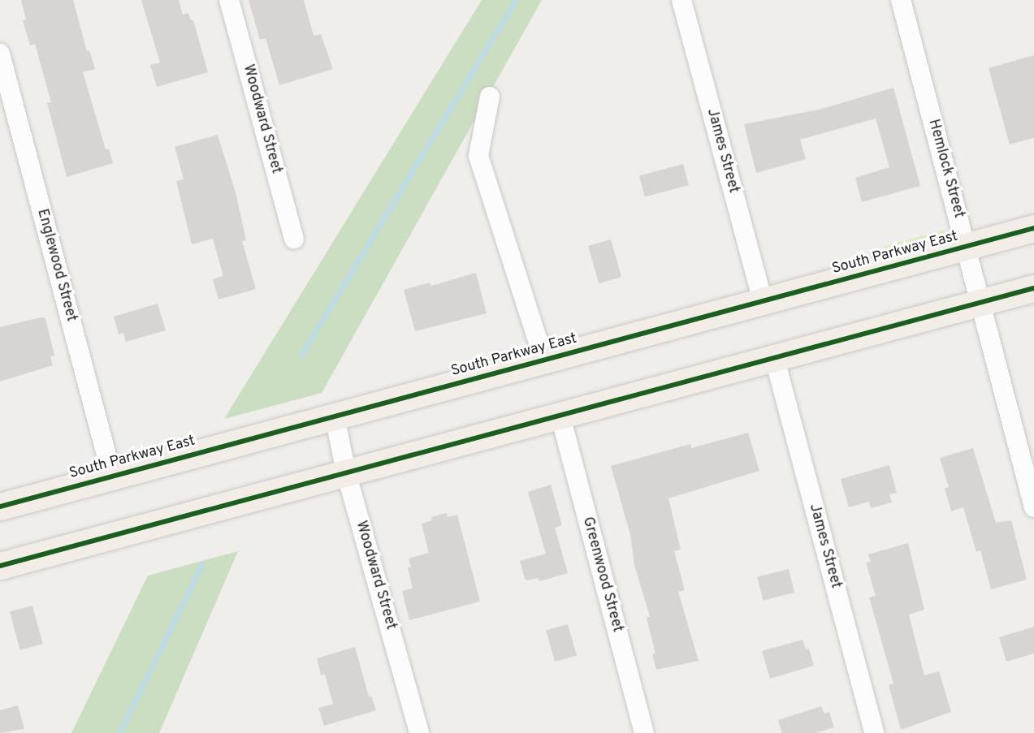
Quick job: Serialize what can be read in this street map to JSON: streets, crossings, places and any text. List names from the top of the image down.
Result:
{
  "streets": {
    "main road": ["South Parkway East"],
    "street": [
      "Woodward Street",
      "James Street",
      "Hemlock Street",
      "Englewood Street",
      "Greenwood Street"
    ]
  },
  "crossings": [
    ["Woodward Street", "South Parkway East"],
    ["James Street", "South Parkway East"],
    ["Hemlock Street", "South Parkway East"],
    ["South Parkway East", "Englewood Street"]
  ]
}
